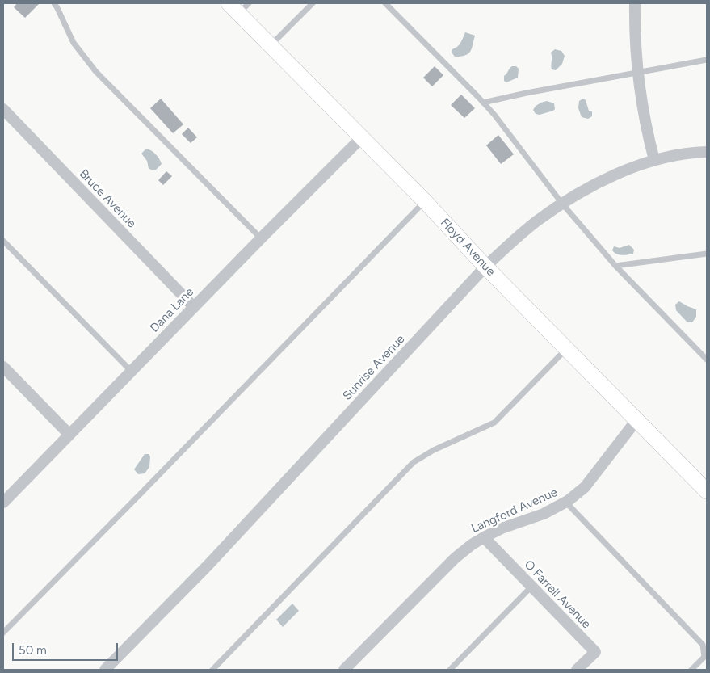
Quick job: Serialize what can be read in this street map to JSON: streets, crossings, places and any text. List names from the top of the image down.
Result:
{
  "streets": {
    "street": [
      "Bruce Avenue",
      "Floyd Avenue",
      "Dana Lane",
      "Sunrise Avenue",
      "Langford Avenue",
      "O Farrell Avenue"
    ]
  },
  "crossings": [
    ["Bruce Avenue", "Dana Lane"],
    ["Floyd Avenue", "Dana Lane"],
    ["Floyd Avenue", "Sunrise Avenue"],
    ["Floyd Avenue", "Langford Avenue"],
    ["Langford Avenue", "O Farrell Avenue"]
  ],
  "scale_bar": "50 m"
}
